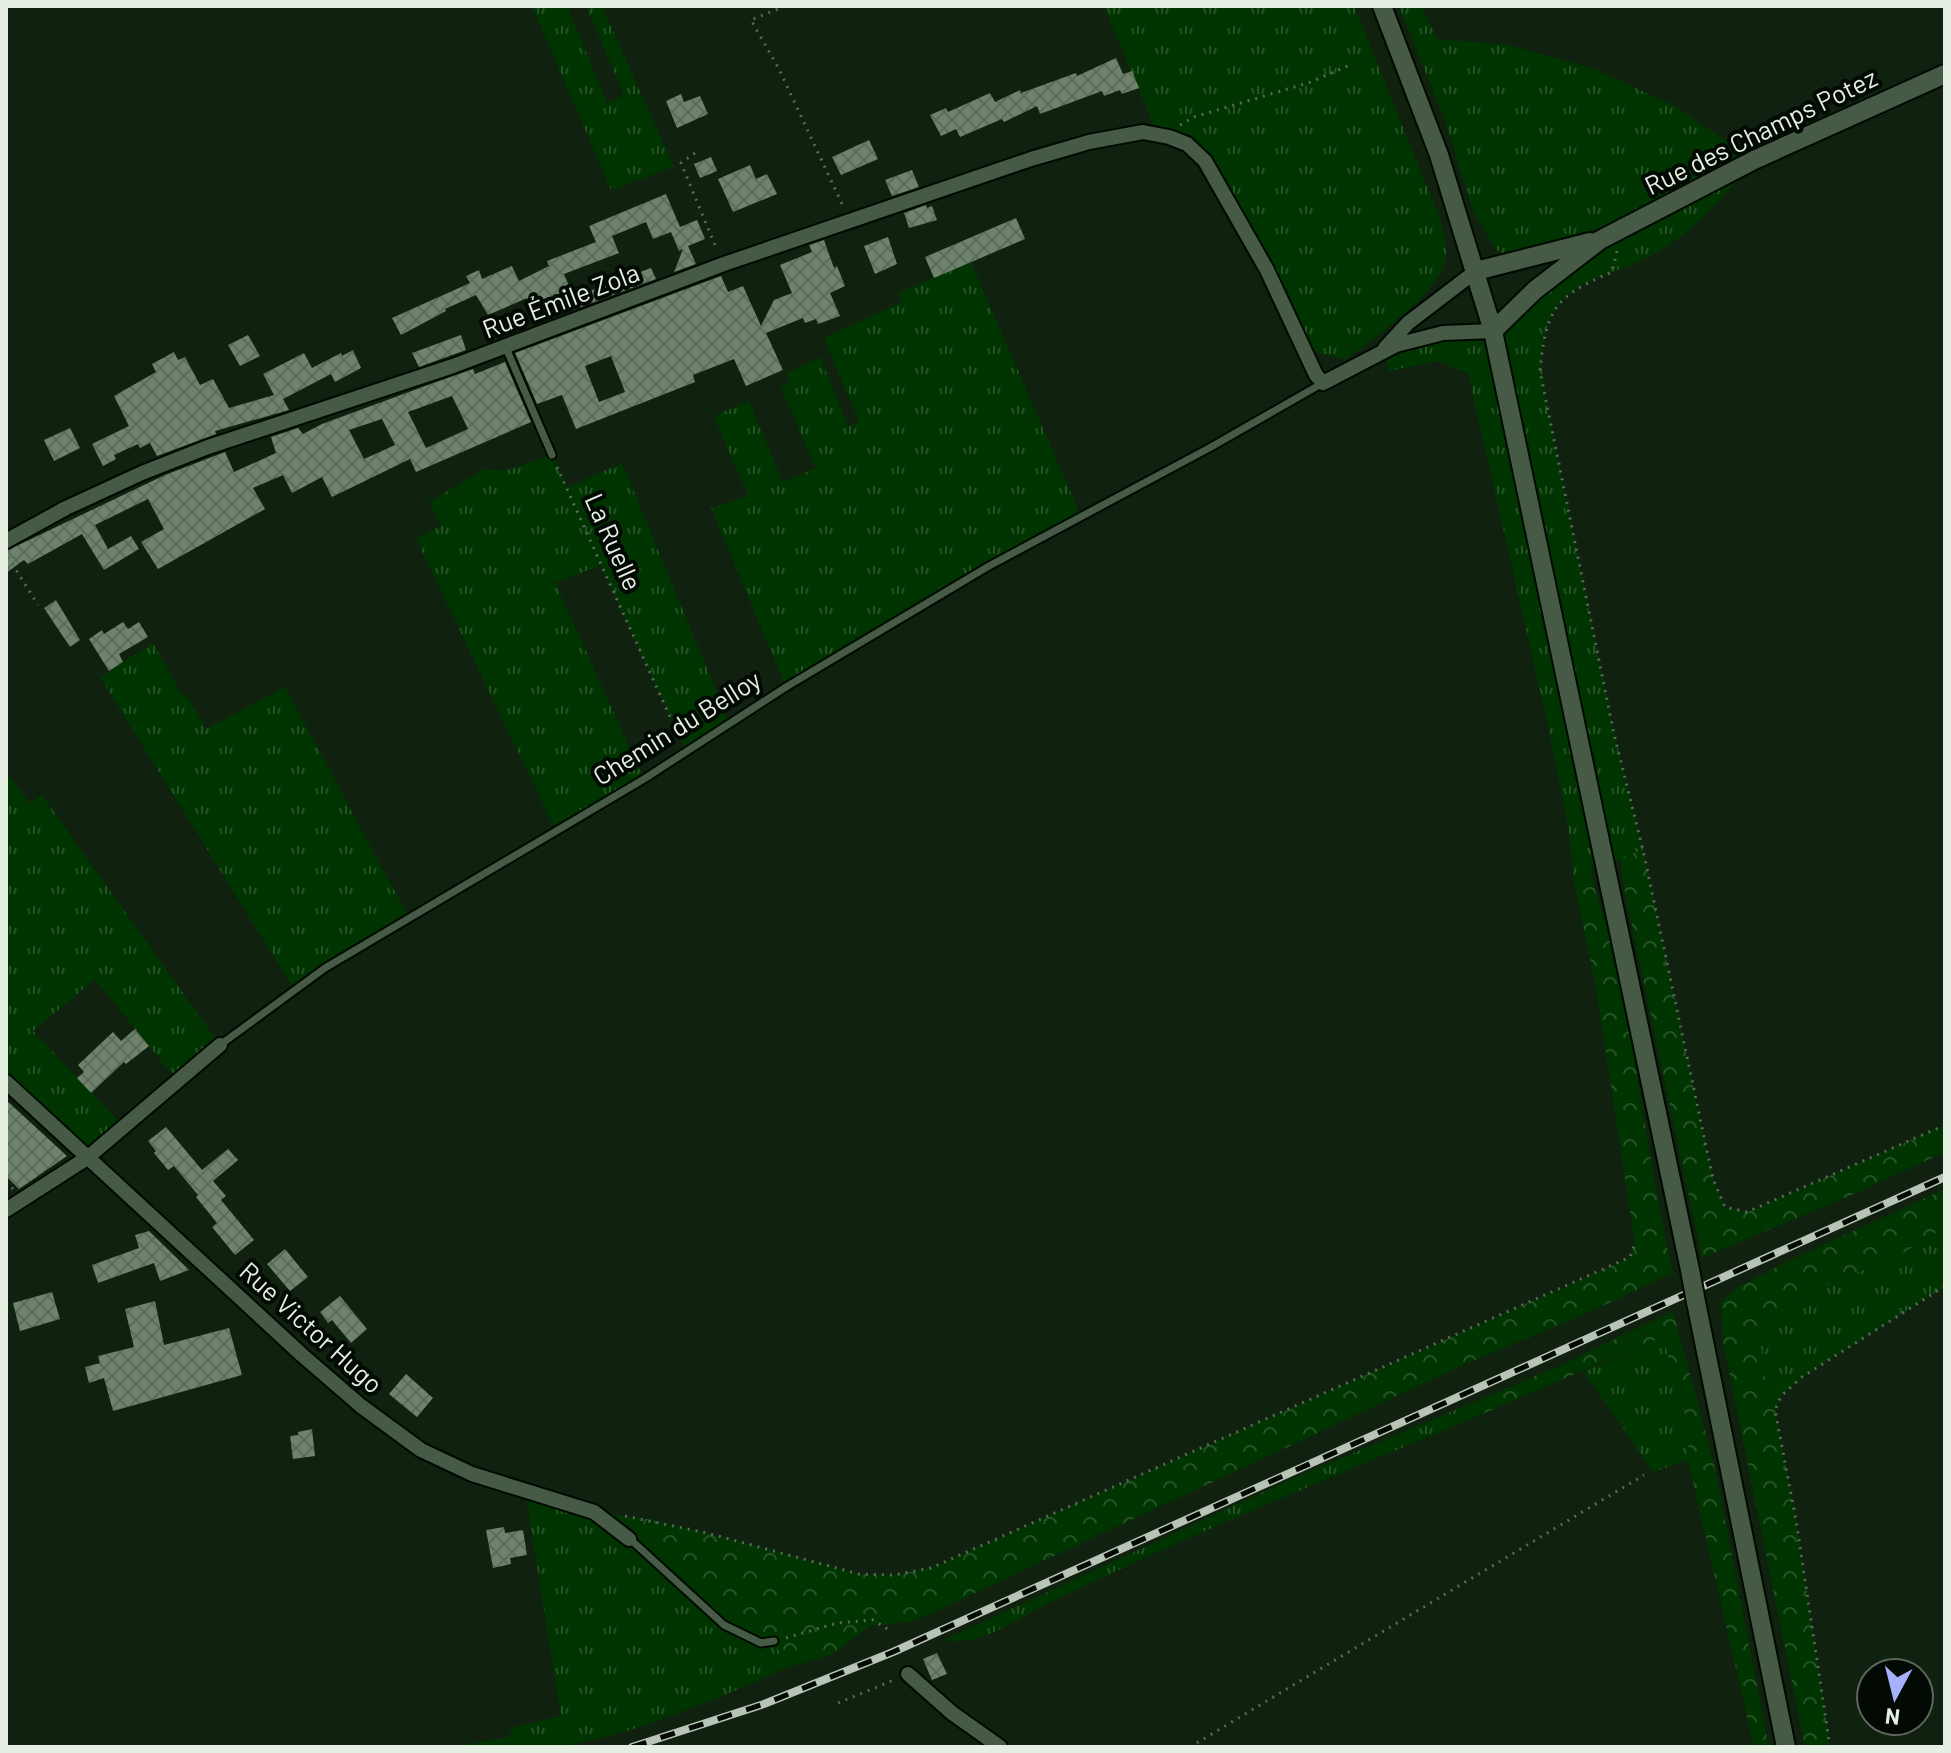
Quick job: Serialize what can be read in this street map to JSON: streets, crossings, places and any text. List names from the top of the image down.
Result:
{
  "streets": {
    "street": [
      "Rue des Champs Potez",
      "Rue Émile Zola",
      "Chemin du Belloy",
      "Rue Victor Hugo"
    ],
    "path": ["La Ruelle"]
  },
  "crossings": [
    ["La Ruelle", "Chemin du Belloy"],
    ["Chemin du Belloy", "Rue Victor Hugo"]
  ],
  "north": "bottom"
}
